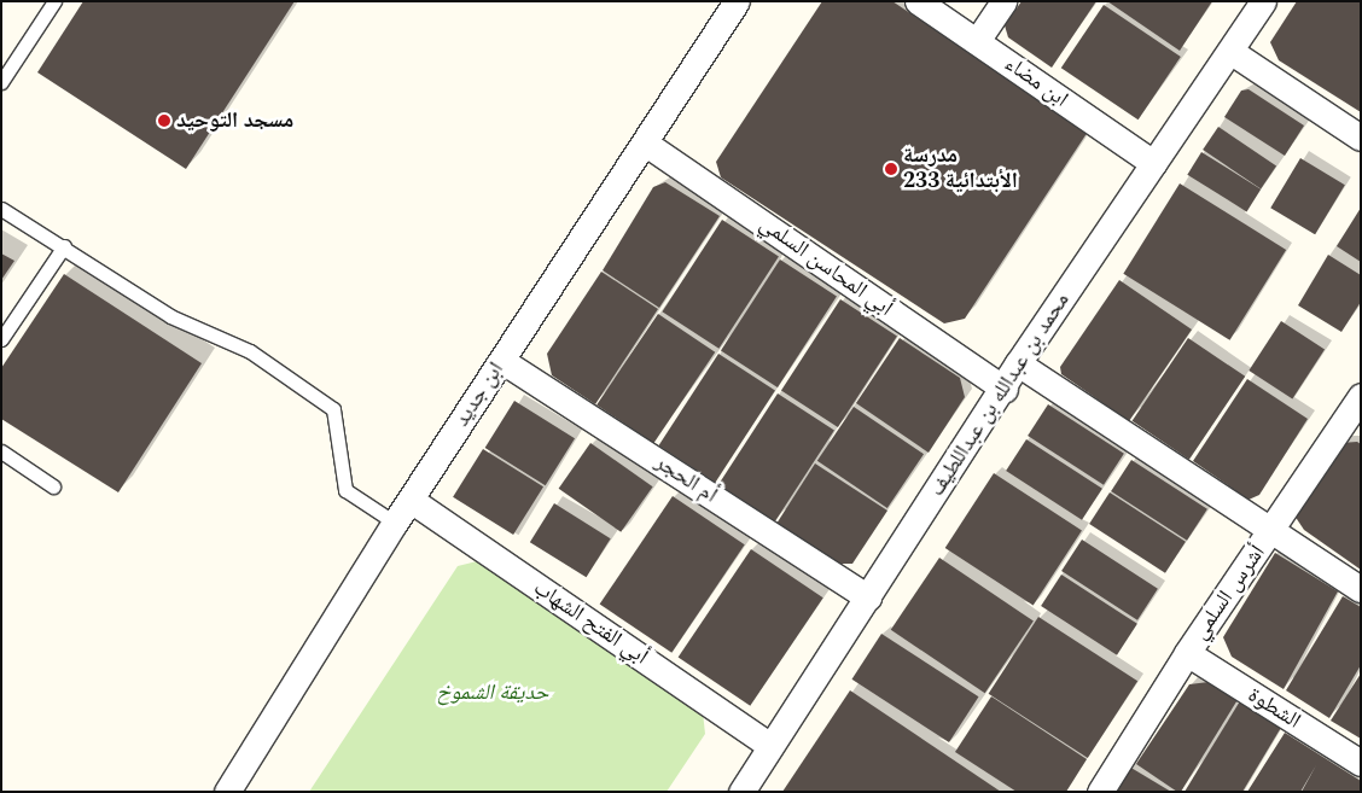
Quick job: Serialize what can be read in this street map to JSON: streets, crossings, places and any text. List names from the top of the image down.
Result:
{
  "streets": {
    "street": [
      "ابن مضاء",
      "أبي المحاسن السلمي",
      "ابن جديد",
      "محمد بن عبدالله بن عبداللطيف",
      "أم الحجر",
      "أشرس السلمي",
      "أبي الفتح الشهاب",
      "الشطوة"
    ]
  },
  "crossings": [
    ["ابن مضاء", "محمد بن عبدالله بن عبداللطيف"],
    ["أبي المحاسن السلمي", "ابن جديد"],
    ["أبي المحاسن السلمي", "محمد بن عبدالله بن عبداللطيف"],
    ["ابن جديد", "أم الحجر"],
    ["ابن جديد", "أبي الفتح الشهاب"],
    ["محمد بن عبدالله بن عبداللطيف", "أم الحجر"],
    ["محمد بن عبدالله بن عبداللطيف", "أبي الفتح الشهاب"],
    ["أشرس السلمي", "الشطوة"]
  ],
  "parks": ["حديقة الشموخ"],
  "places": ["مسجد التوحيد", "مدرسة الأبتدائية 233"]
}
